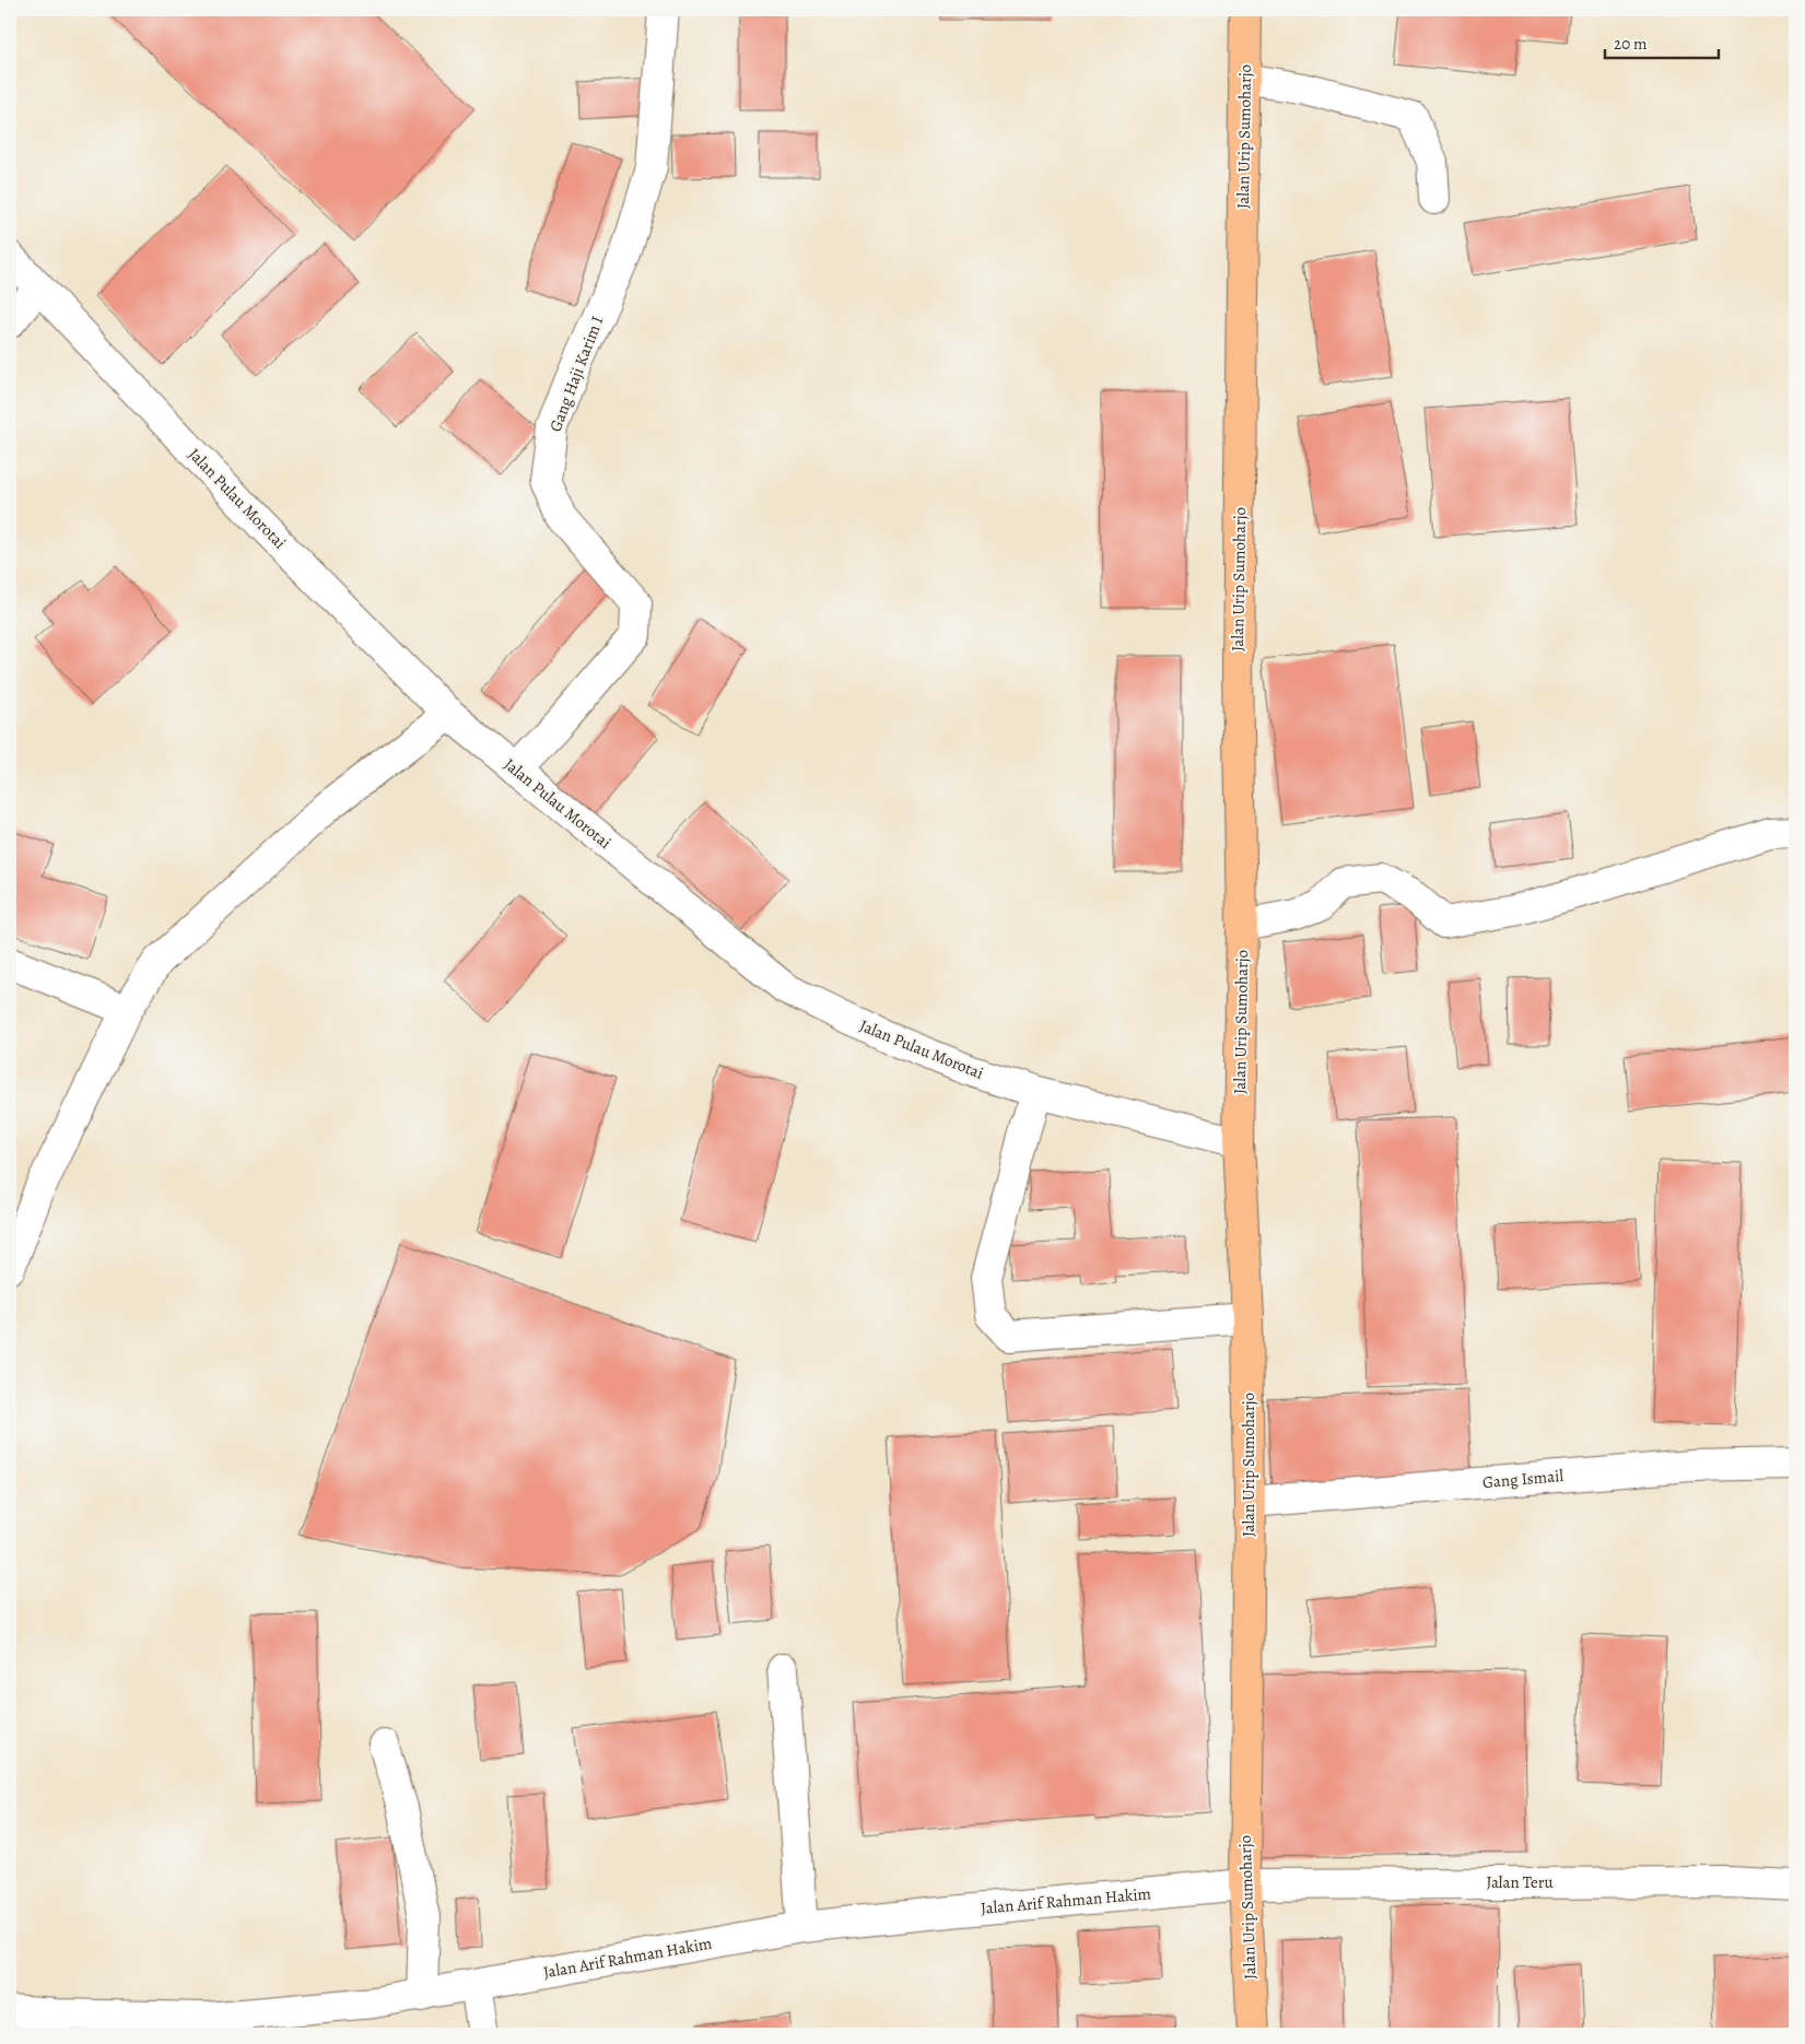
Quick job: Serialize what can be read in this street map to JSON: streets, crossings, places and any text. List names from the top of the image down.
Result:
{
  "streets": {
    "main road": ["Jalan Urip Sumoharjo"],
    "street": [
      "Gang Haji Karim I",
      "Jalan Pulau Morotai",
      "Gang Ismail",
      "Jalan Teru",
      "Jalan Arif Rahman Hakim"
    ]
  },
  "crossings": [
    ["Jalan Urip Sumoharjo", "Jalan Pulau Morotai"],
    ["Jalan Urip Sumoharjo", "Gang Ismail"],
    ["Jalan Urip Sumoharjo", "Jalan Teru"],
    ["Jalan Urip Sumoharjo", "Jalan Arif Rahman Hakim"],
    ["Gang Haji Karim I", "Jalan Pulau Morotai"],
    ["Jalan Teru", "Jalan Arif Rahman Hakim"]
  ],
  "scale_bar": "20 m"
}
